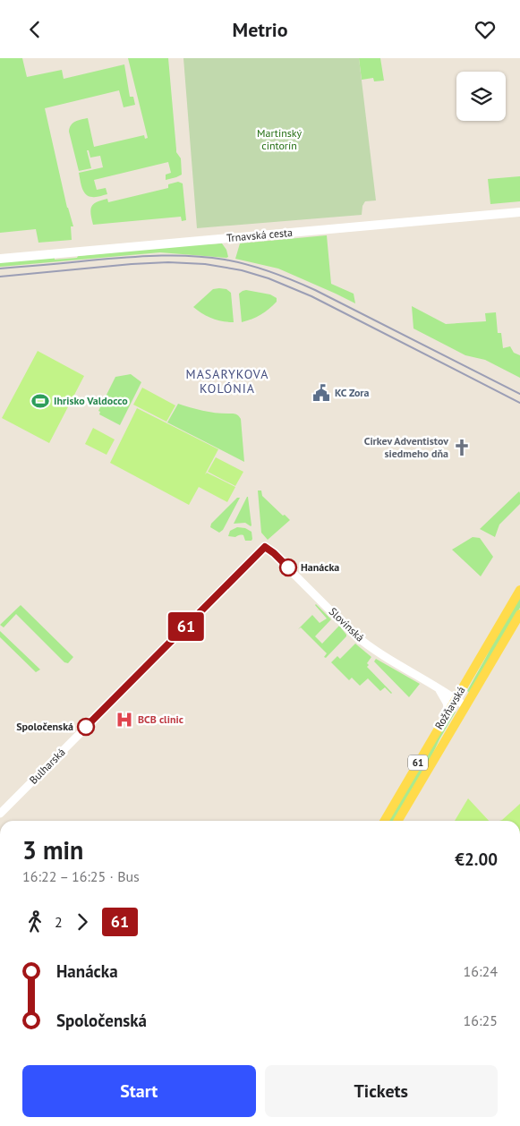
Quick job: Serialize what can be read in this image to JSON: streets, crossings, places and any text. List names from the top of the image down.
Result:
{
  "streets": {
    "main road": ["Trnavská cesta", "Rožňavská", "61"],
    "street": ["Slovinská", "Bulharská"]
  },
  "crossings": [
    ["Slovinská", "Rožňavská"],
    ["Slovinská", "Bulharská"]
  ],
  "districts": ["MASARYKOVA KOLÓNIA"],
  "parks": ["Martinský cintorín"],
  "places": {
    "public building": ["KC Zora"],
    "sports": ["Ihrisko Valdocco"],
    "church": ["Cirkev Adventistov siedmeho dňa"],
    "other": ["Hanácka", "Spoločenská"],
    "hospital": ["BCB clinic"]
  },
  "lines": ["bus line 61"],
  "page": {
    "header": "Metrio",
    "on_map": "61",
    "heading": ["3 min", "16:22 – 16:25 · Bus", "€2.00"],
    "legs": ["2", "61"],
    "list": [
      {
        "name": "Hanácka",
        "value": "16:24"
      },
      {
        "name": "Spoločenská",
        "value": "16:25"
      }
    ],
    "buttons": ["Start", "Tickets"]
  }
}
